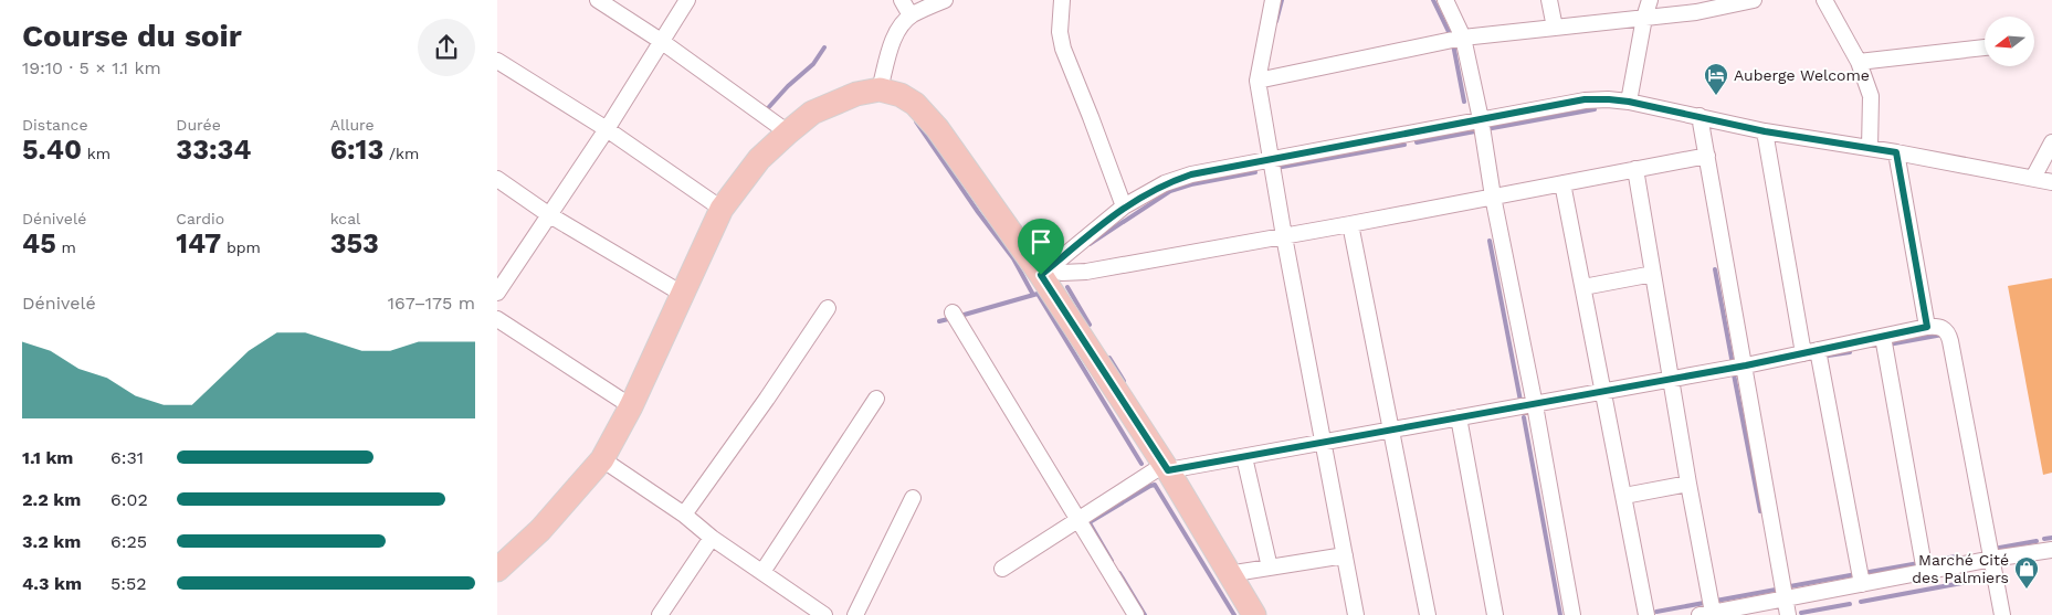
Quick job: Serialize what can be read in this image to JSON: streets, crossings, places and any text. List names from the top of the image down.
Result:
{
  "places": {
    "hotel": ["Auberge Welcome"],
    "shop": ["Marché Cité des Palmiers"]
  },
  "north": "left",
  "page": {
    "heading": ["Course du soir", "19:10 · 5 × 1.1 km"],
    "stats": [
      ["Distance", "5.40 km"],
      ["Durée", "33:34"],
      ["Allure", "6:13 /km"],
      ["Dénivelé", "45 m"],
      ["Cardio", "147 bpm"],
      ["kcal", "353"]
    ],
    "chart": ["Dénivelé", "167–175 m"],
    "list": [
      {
        "name": "1.1 km",
        "note": "6:31"
      },
      {
        "name": "2.2 km",
        "note": "6:02"
      },
      {
        "name": "3.2 km",
        "note": "6:25"
      },
      {
        "name": "4.3 km",
        "note": "5:52"
      }
    ]
  }
}
